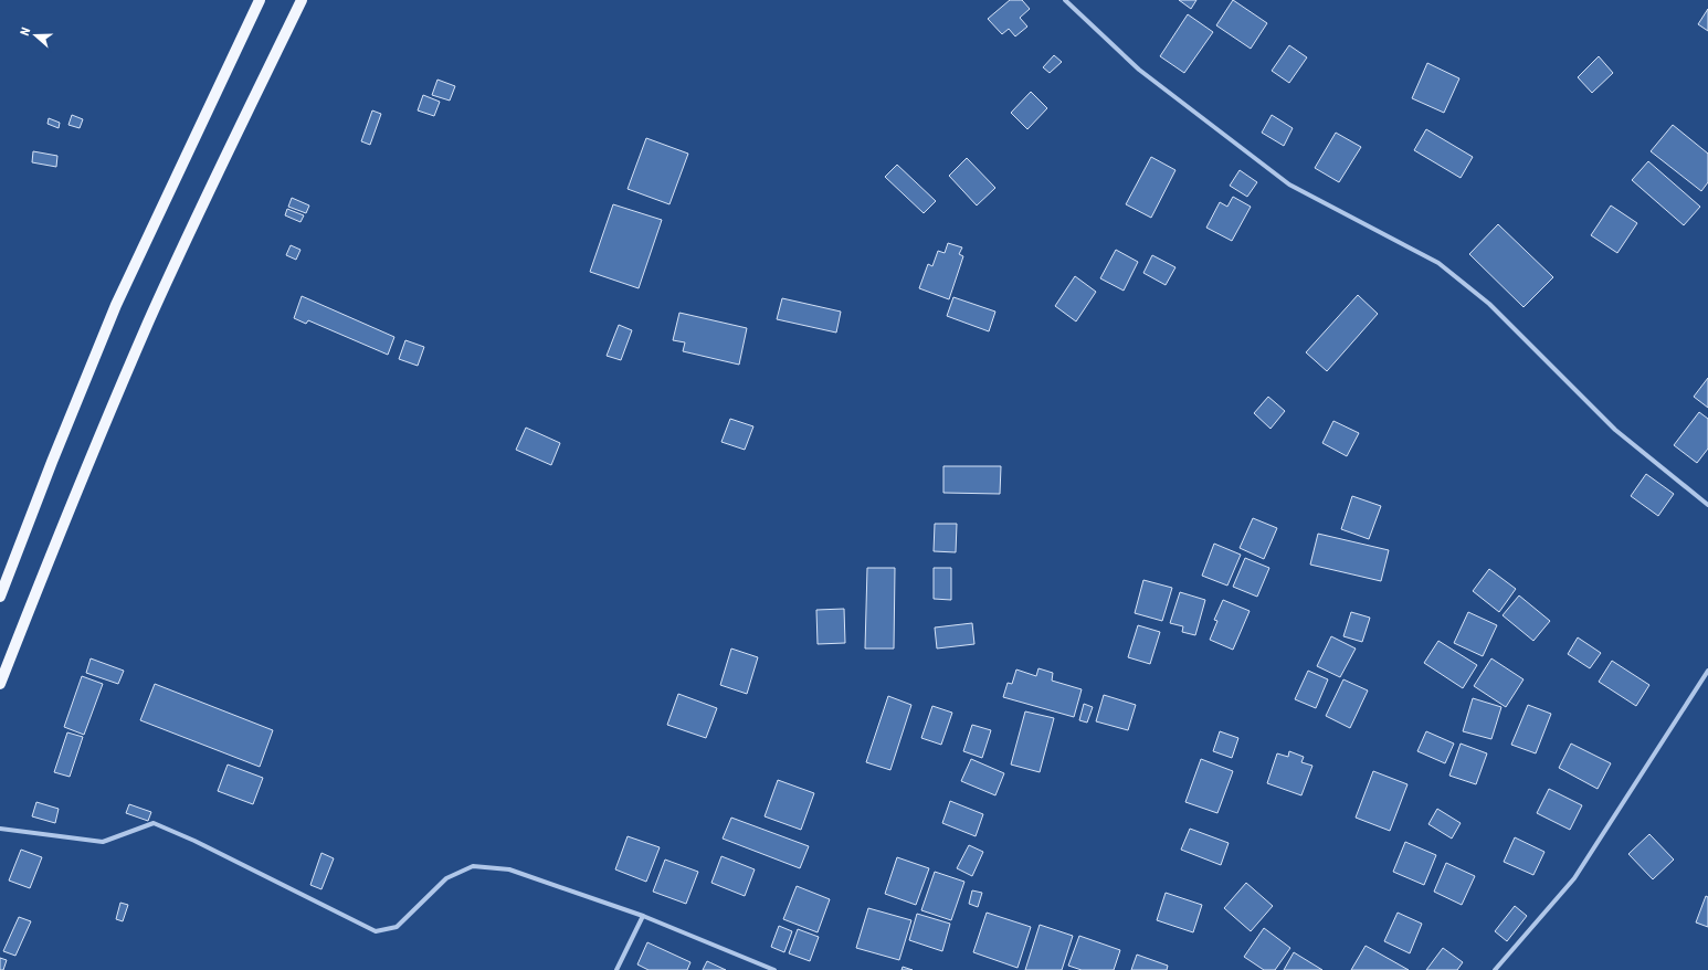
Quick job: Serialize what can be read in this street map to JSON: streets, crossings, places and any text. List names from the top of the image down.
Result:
{
  "north": "left"
}
